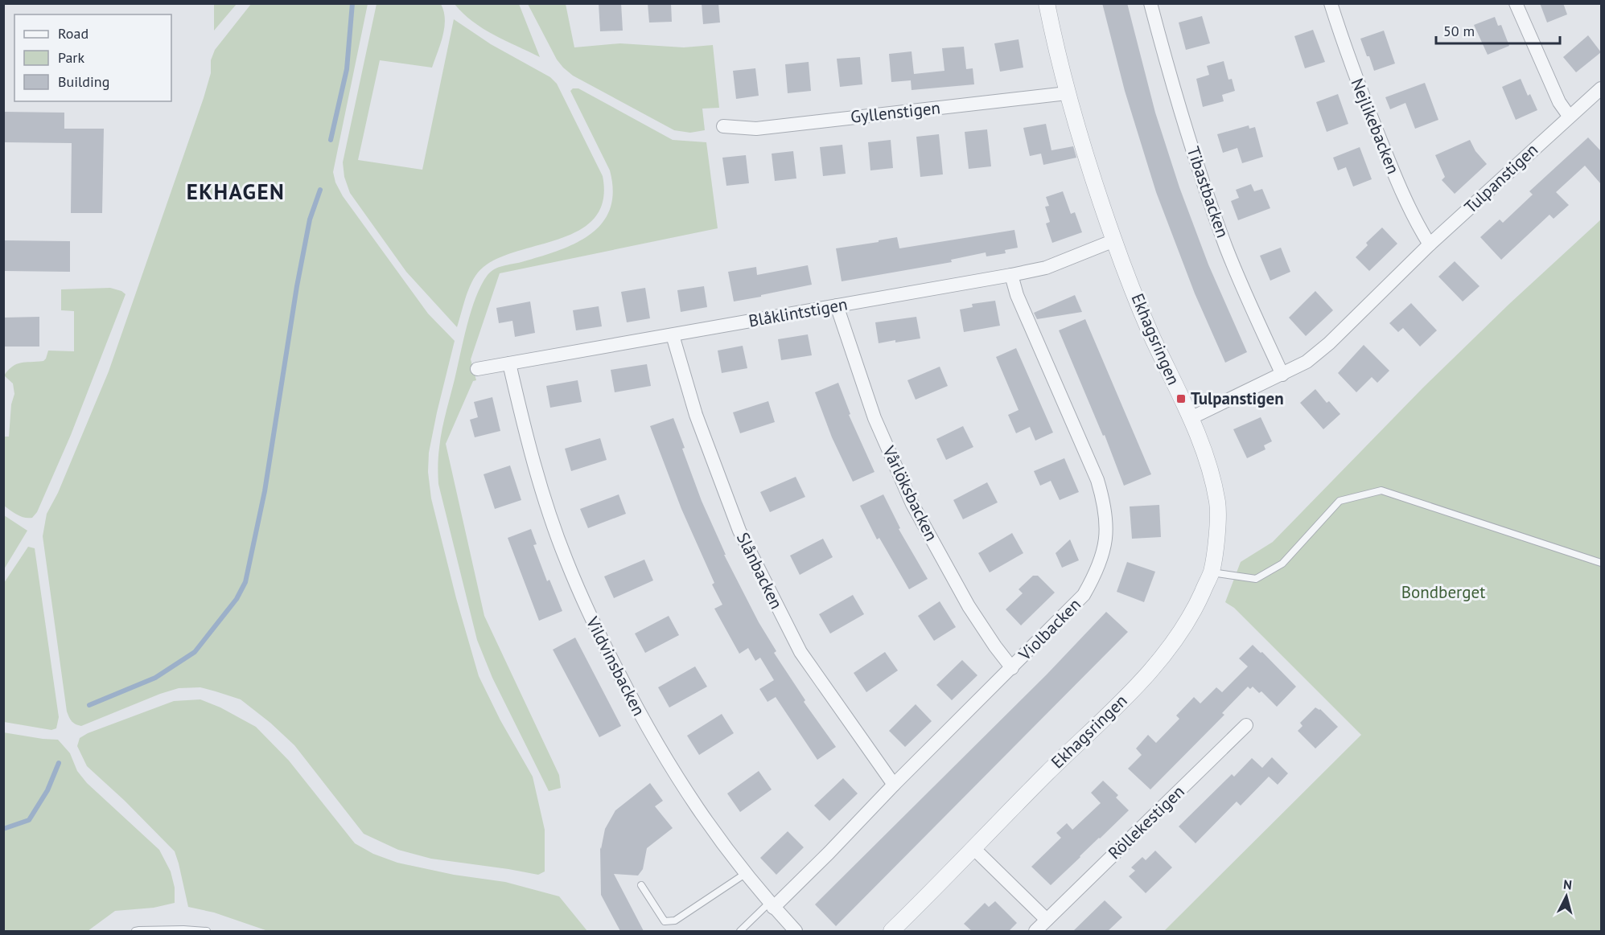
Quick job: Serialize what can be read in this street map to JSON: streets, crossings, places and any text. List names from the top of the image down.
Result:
{
  "streets": {
    "street": [
      "Gyllenstigen",
      "Nejlikebacken",
      "Tulpanstigen",
      "Tibastbacken",
      "Blåklintstigen",
      "Ekhagsringen",
      "Vårlöksbacken",
      "Slånbacken",
      "Violbacken",
      "Vildvinsbacken",
      "Röllekestigen"
    ]
  },
  "crossings": [
    ["Gyllenstigen", "Ekhagsringen"],
    ["Nejlikebacken", "Tulpanstigen"],
    ["Tulpanstigen", "Tibastbacken"],
    ["Tulpanstigen", "Ekhagsringen"],
    ["Blåklintstigen", "Ekhagsringen"],
    ["Blåklintstigen", "Vårlöksbacken"],
    ["Blåklintstigen", "Slånbacken"],
    ["Blåklintstigen", "Violbacken"],
    ["Blåklintstigen", "Vildvinsbacken"],
    ["Vårlöksbacken", "Violbacken"],
    ["Slånbacken", "Violbacken"],
    ["Violbacken", "Vildvinsbacken"]
  ],
  "districts": ["EKHAGEN"],
  "parks": ["Bondberget"],
  "places": {
    "transit": ["Tulpanstigen"]
  },
  "legend": ["Road", "Park", "Building"],
  "scale_bar": "50 m",
  "north": "top"
}
